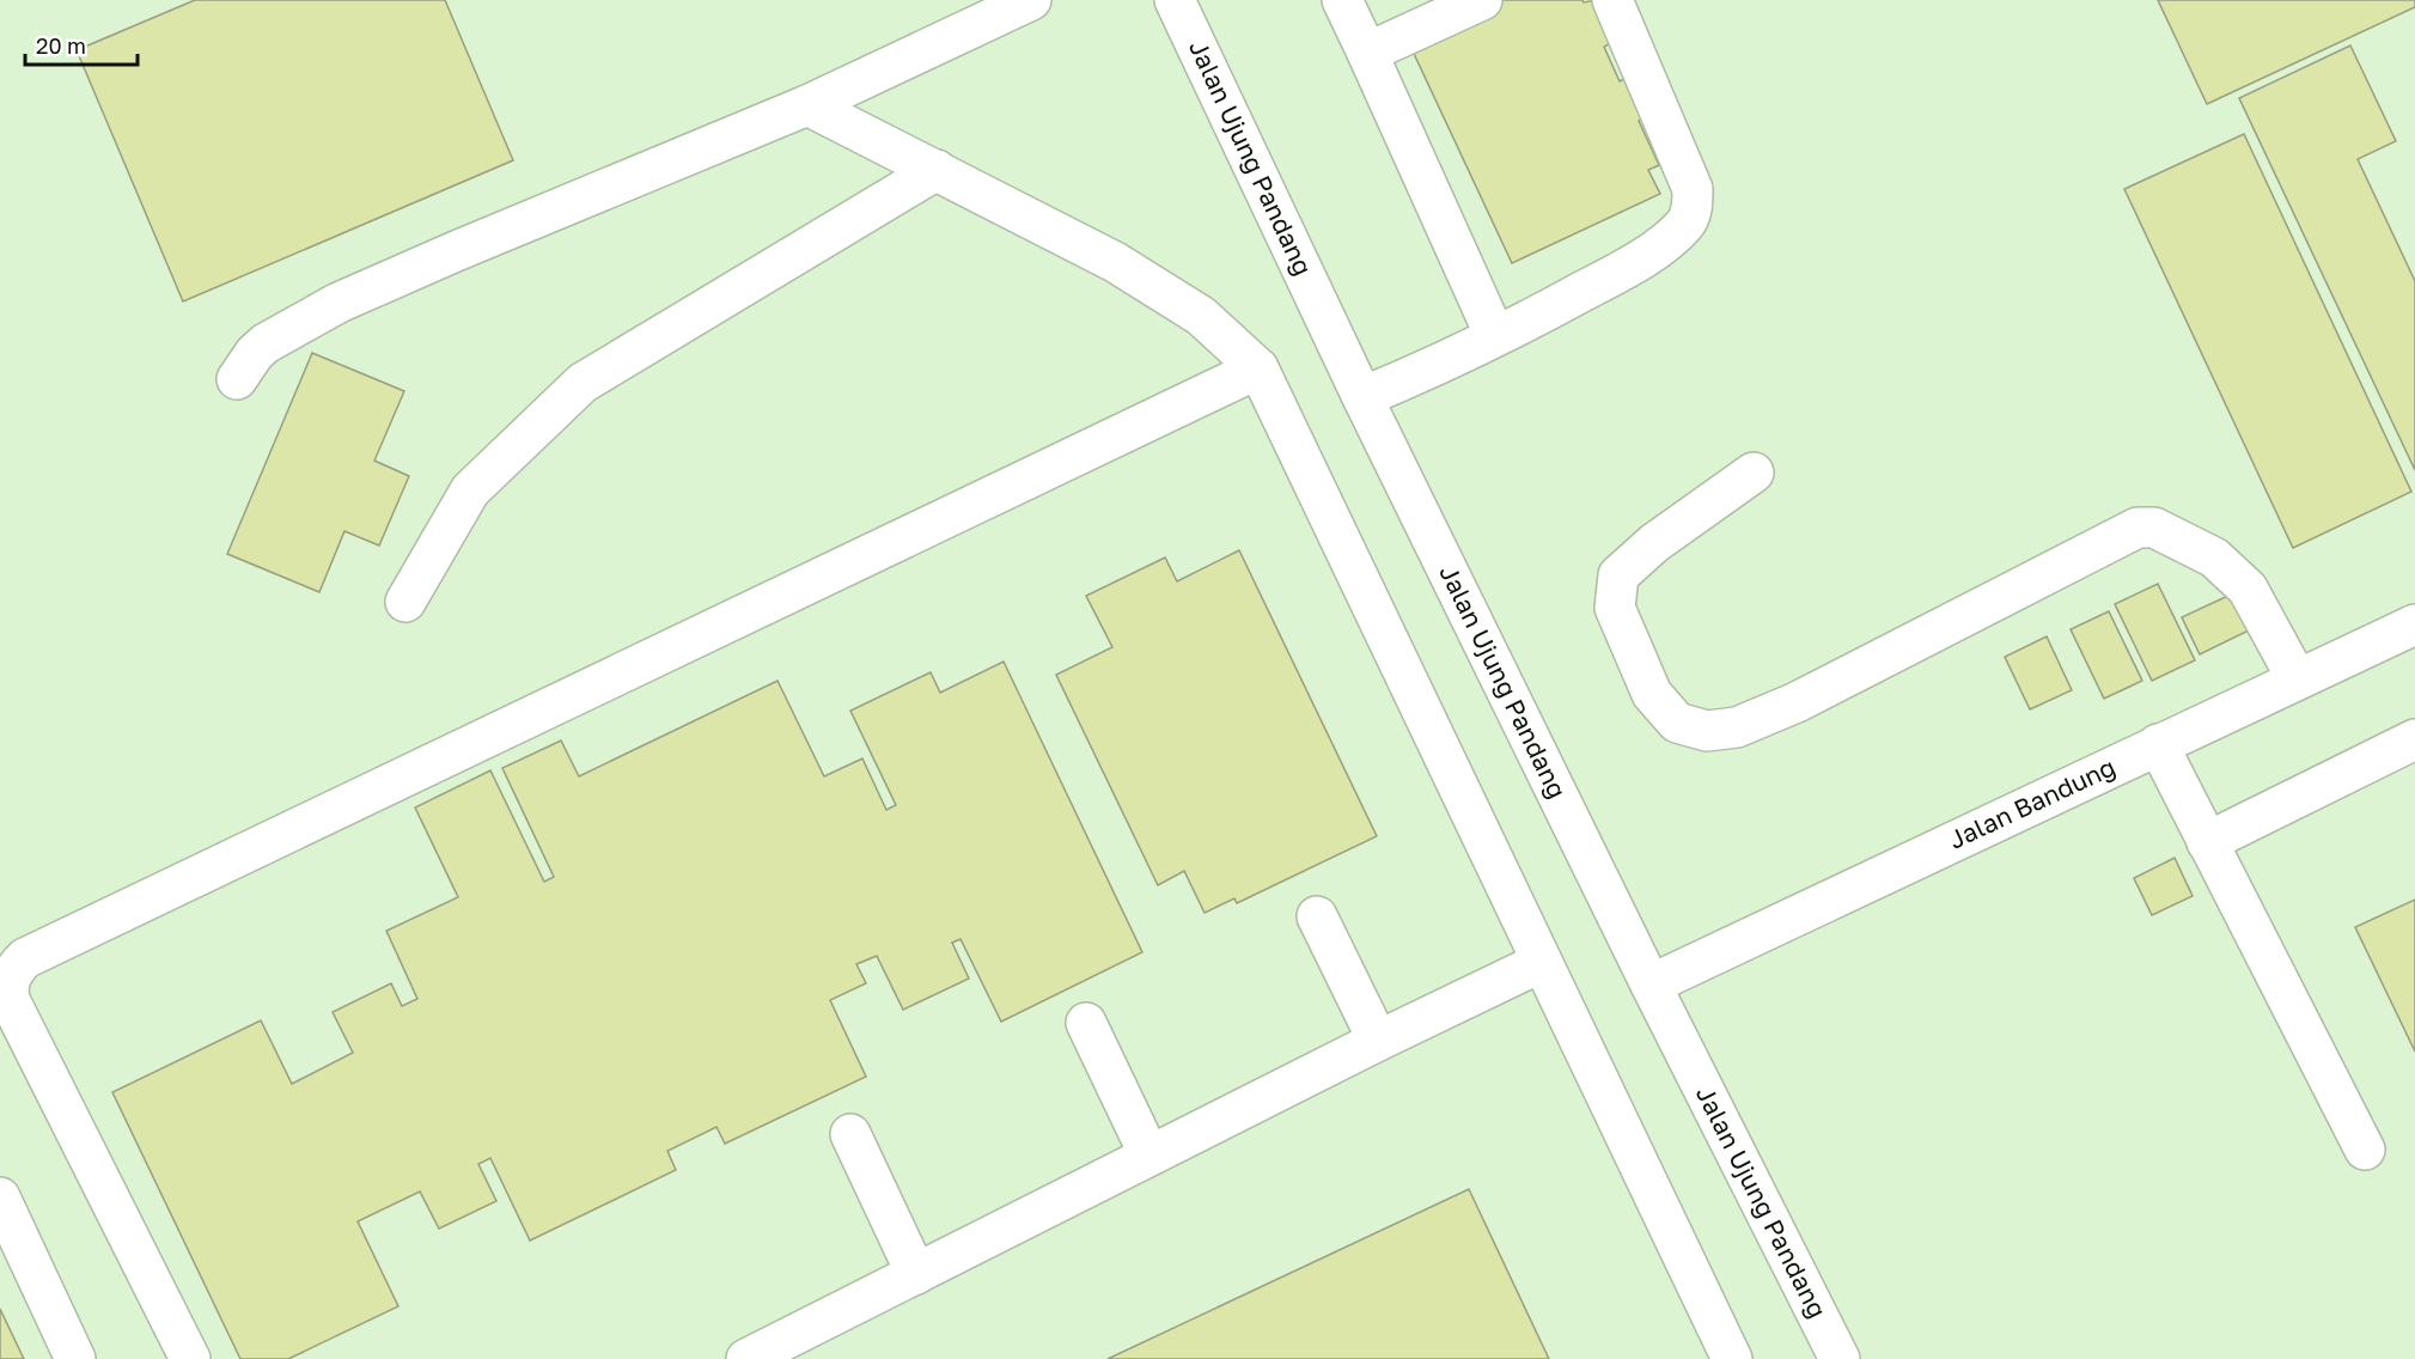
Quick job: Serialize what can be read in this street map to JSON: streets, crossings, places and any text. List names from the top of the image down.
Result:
{
  "streets": {
    "street": ["Jalan Ujung Pandang", "Jalan Bandung"]
  },
  "crossings": [
    ["Jalan Ujung Pandang", "Jalan Bandung"]
  ],
  "scale_bar": "20 m"
}
